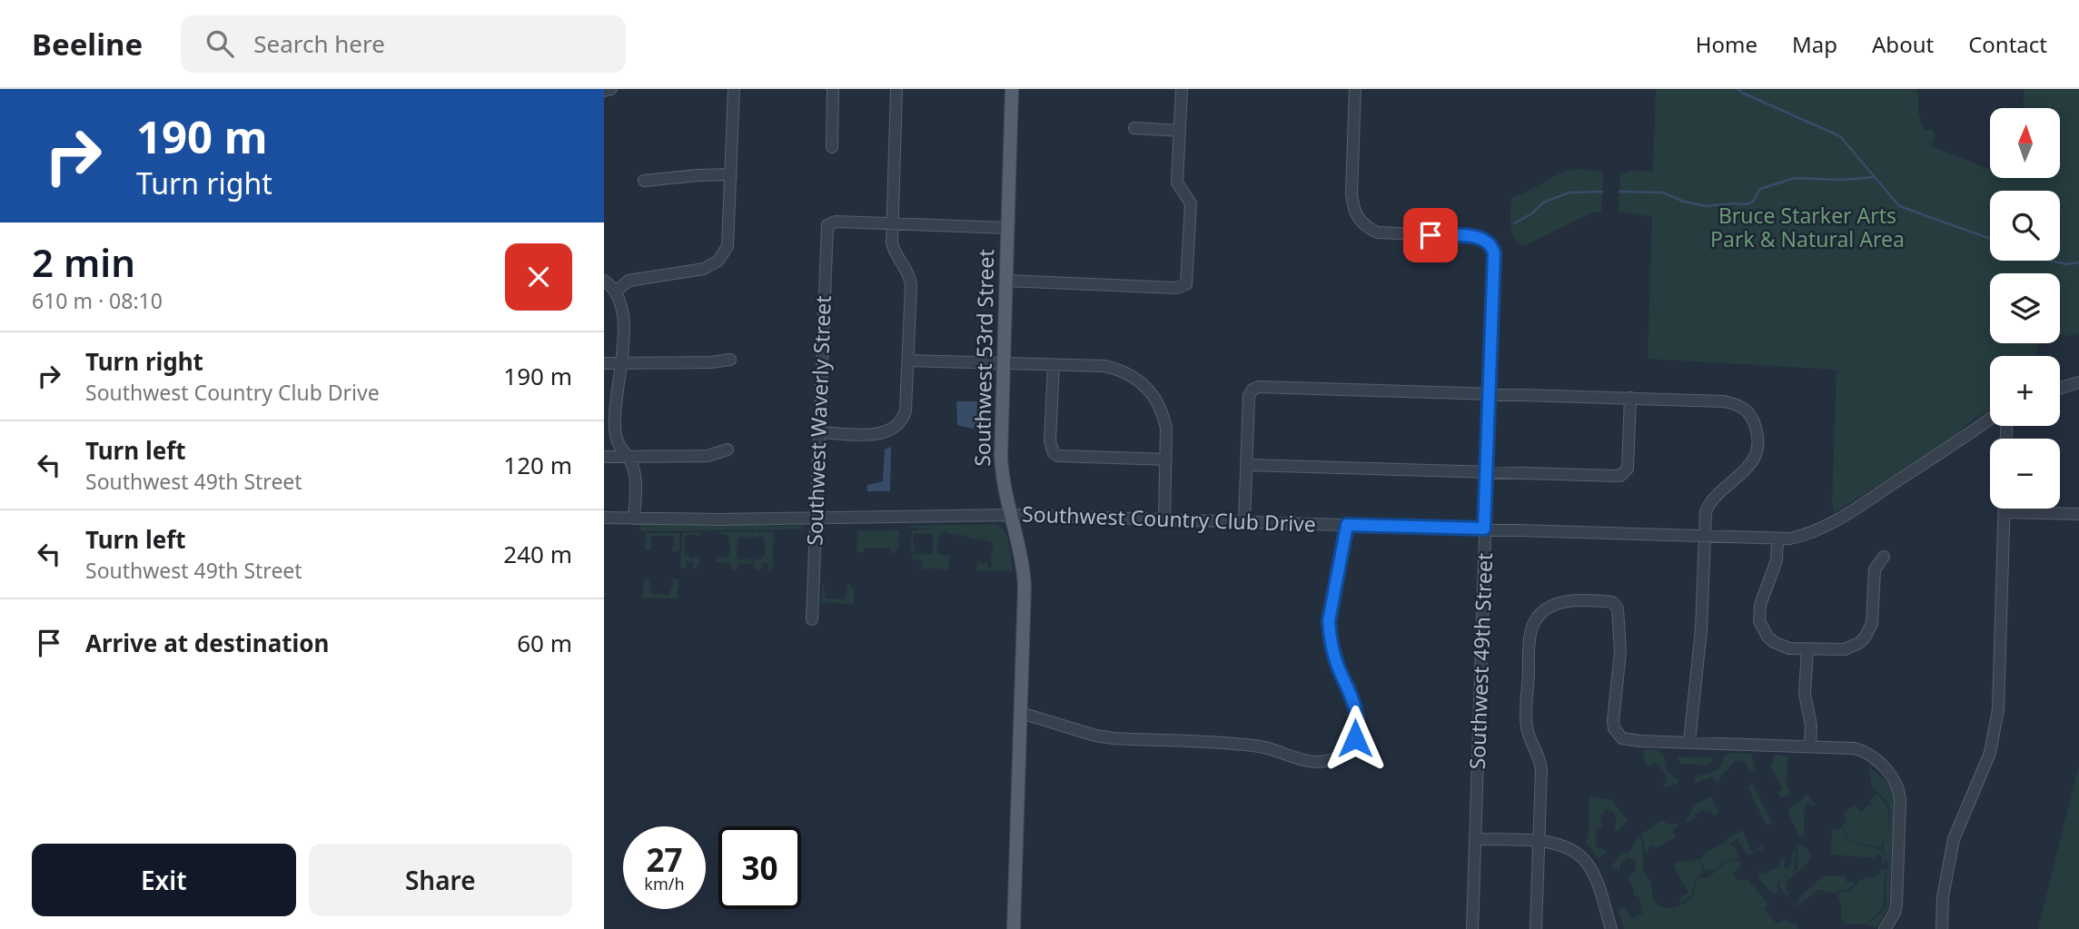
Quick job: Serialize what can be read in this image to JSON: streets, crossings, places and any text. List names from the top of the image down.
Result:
{
  "streets": {
    "main road": ["Southwest 53rd Street"],
    "street": ["Southwest Waverly Street", "Southwest Country Club Drive", "Southwest 49th Street"]
  },
  "crossings": [
    ["Southwest 53rd Street", "Southwest Country Club Drive"],
    ["Southwest Waverly Street", "Southwest Country Club Drive"],
    ["Southwest Country Club Drive", "Southwest 49th Street"]
  ],
  "parks": ["Bruce Starker Arts Park & Natural Area"],
  "north": "top",
  "page": {
    "header": "Beeline",
    "search": "Search here",
    "nav": [
      "Home",
      "Map",
      "About",
      "Contact"
    ],
    "turn": ["190 m", "Turn right"],
    "map_buttons": ["+", "−"],
    "heading": ["2 min", "610 m · 08:10"],
    "list": [
      {
        "name": "Turn right",
        "note": "Southwest Country Club Drive",
        "value": "190 m"
      },
      {
        "name": "Turn left",
        "note": "Southwest 49th Street",
        "value": "120 m"
      },
      {
        "name": "Turn left",
        "note": "Southwest 49th Street",
        "value": "240 m"
      },
      {
        "name": "Arrive at destination",
        "value": "60 m"
      }
    ],
    "speed": "27 km/h",
    "limit": "30",
    "buttons": ["Exit", "Share"]
  }
}
